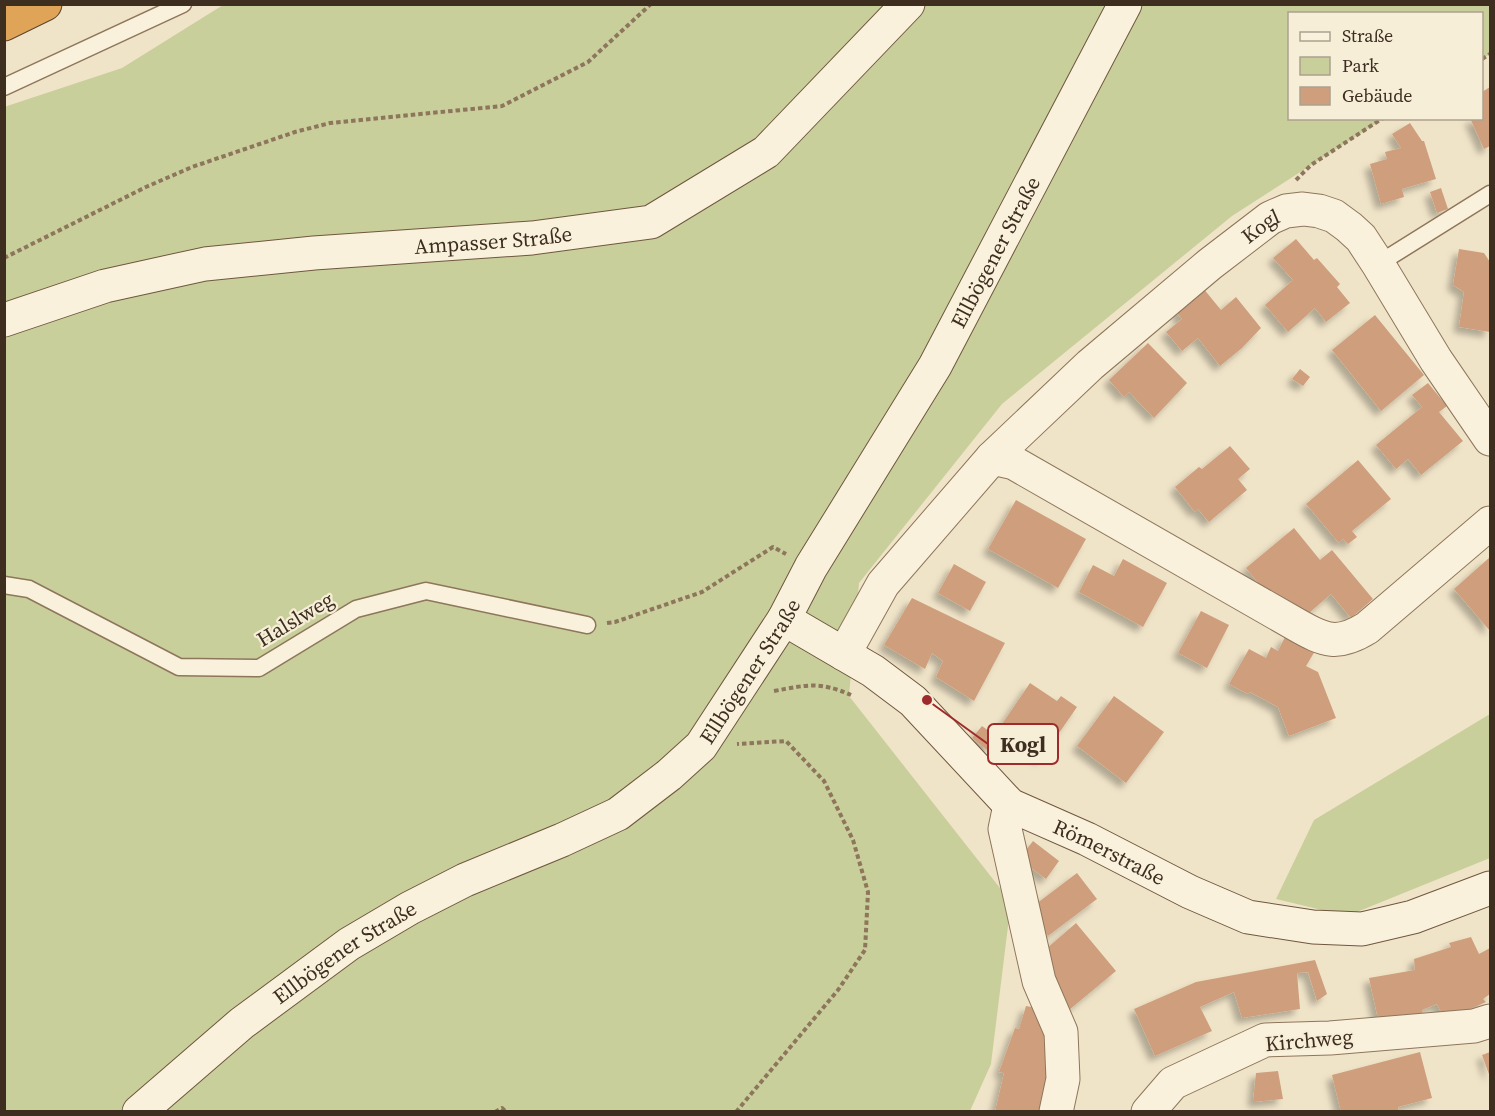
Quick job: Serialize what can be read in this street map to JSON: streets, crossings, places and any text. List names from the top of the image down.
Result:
{
  "streets": {
    "street": [
      "Kogl",
      "Ampasser Straße",
      "Ellbögener Straße",
      "Römerstraße",
      "Kirchweg"
    ],
    "lane": ["Halslweg"]
  },
  "crossings": [
    ["Kogl", "Römerstraße"],
    ["Ellbögener Straße", "Römerstraße"]
  ],
  "places": ["Kogl"],
  "legend": ["Straße", "Park", "Gebäude"]
}
